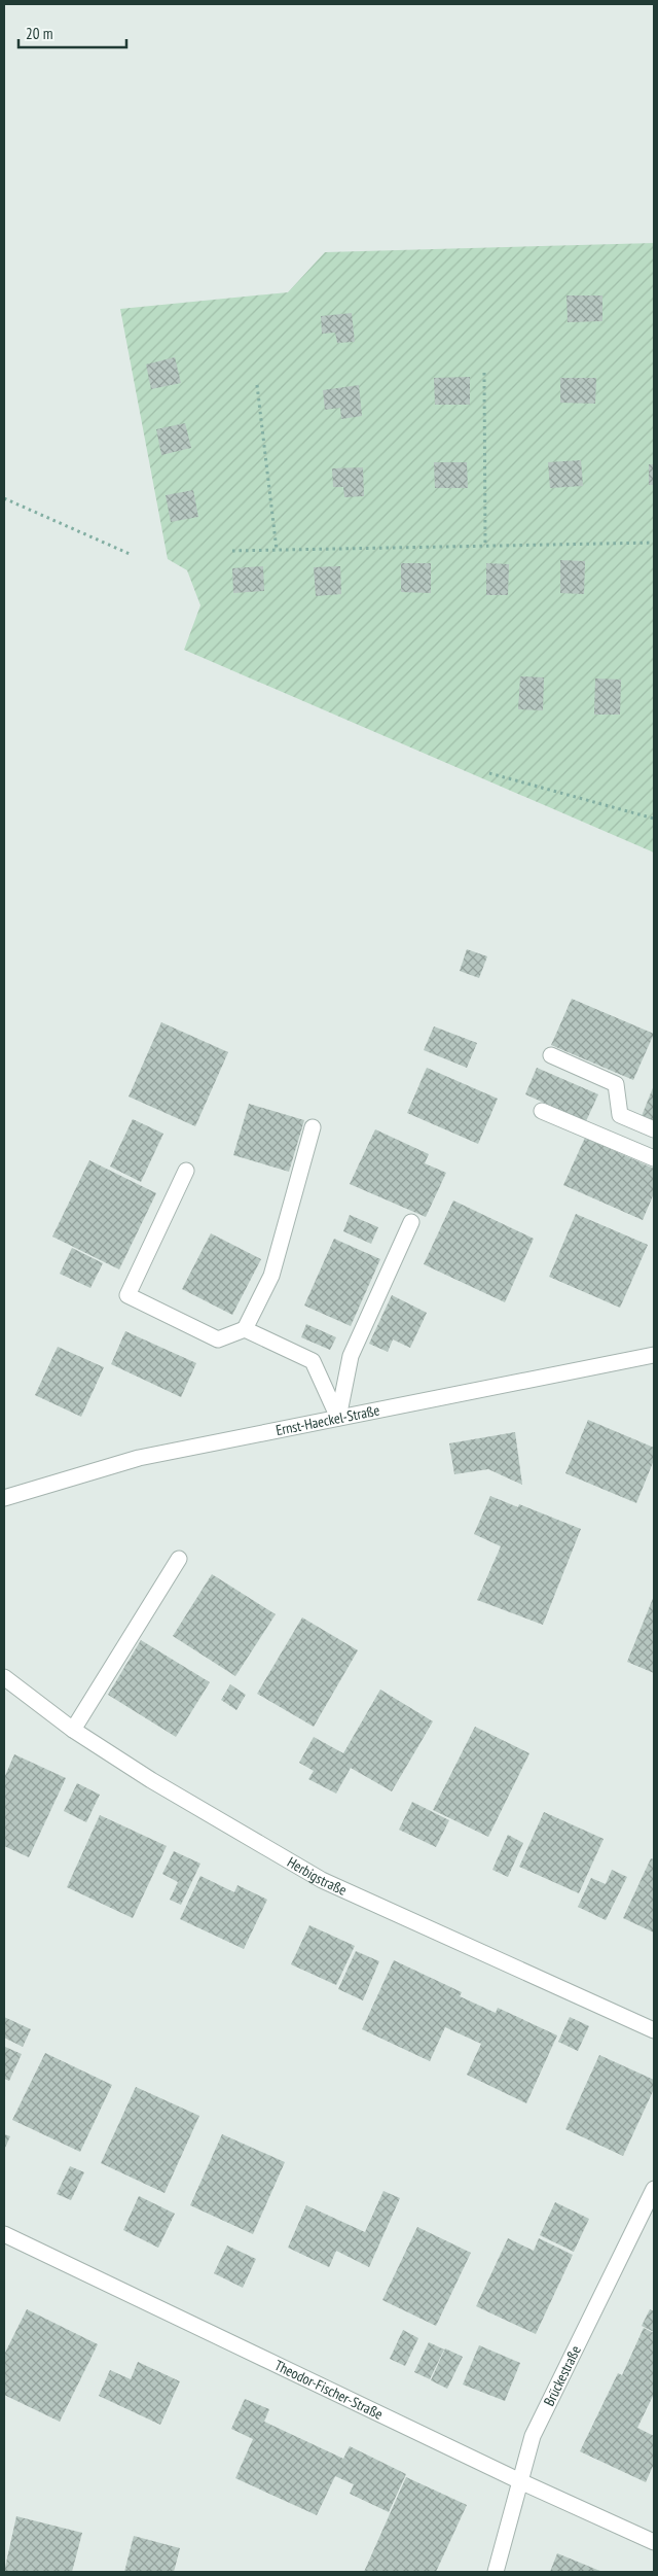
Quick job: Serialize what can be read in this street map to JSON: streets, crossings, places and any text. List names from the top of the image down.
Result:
{
  "streets": {
    "street": [
      "Ernst-Haeckel-Straße",
      "Herbigstraße",
      "Brückestraße",
      "Theodor-Fischer-Straße"
    ]
  },
  "crossings": [
    ["Brückestraße", "Theodor-Fischer-Straße"]
  ],
  "scale_bar": "20 m"
}
